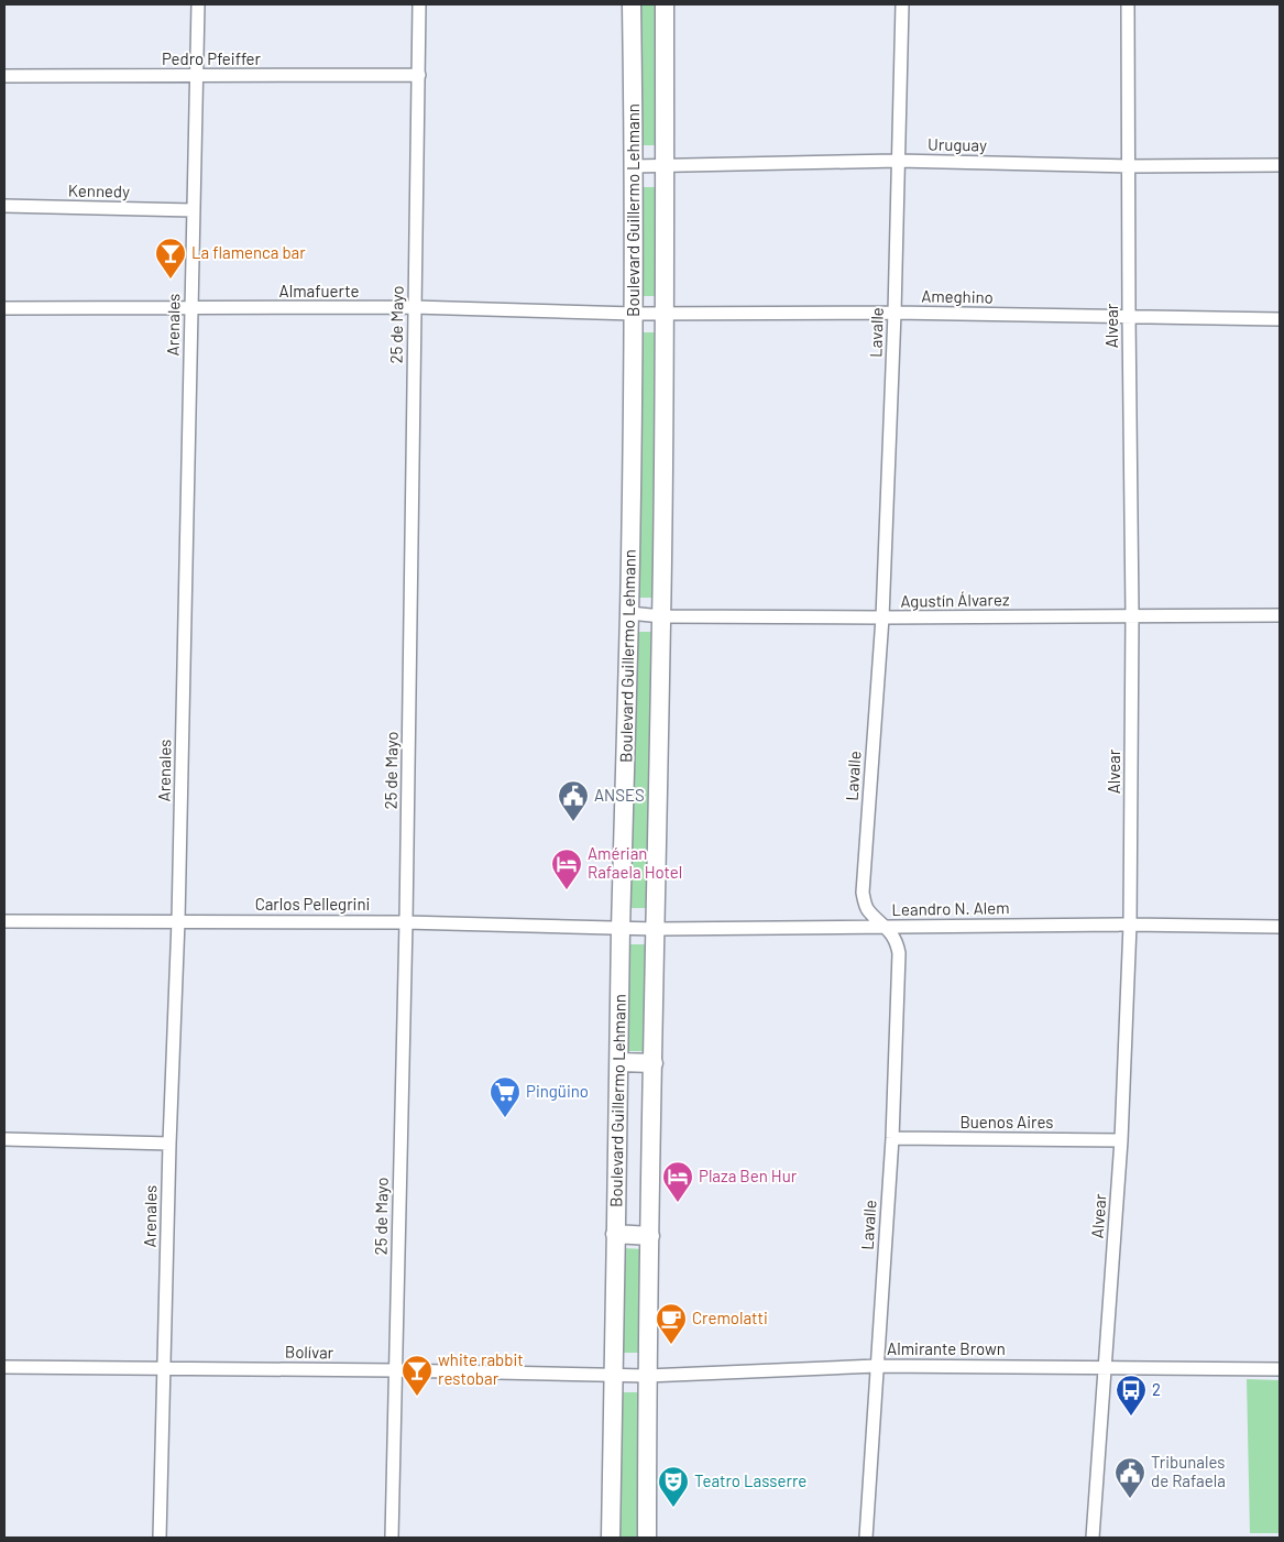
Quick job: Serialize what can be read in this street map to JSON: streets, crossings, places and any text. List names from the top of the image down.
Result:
{
  "streets": {
    "main road": ["Boulevard Guillermo Lehmann"],
    "street": [
      "Pedro Pfeiffer",
      "Uruguay",
      "Kennedy",
      "Almafuerte",
      "Ameghino",
      "Arenales",
      "25 de Mayo",
      "Alvear",
      "Lavalle",
      "Agustín Álvarez",
      "Carlos Pellegrini",
      "Leandro N. Alem",
      "Buenos Aires",
      "Almirante Brown",
      "Bolívar"
    ]
  },
  "crossings": [
    ["Pedro Pfeiffer", "Arenales"],
    ["Pedro Pfeiffer", "25 de Mayo"],
    ["Uruguay", "Boulevard Guillermo Lehmann"],
    ["Uruguay", "Alvear"],
    ["Uruguay", "Lavalle"],
    ["Kennedy", "Arenales"],
    ["Boulevard Guillermo Lehmann", "Almafuerte"],
    ["Boulevard Guillermo Lehmann", "Ameghino"],
    ["Boulevard Guillermo Lehmann", "Agustín Álvarez"],
    ["Boulevard Guillermo Lehmann", "Carlos Pellegrini"],
    ["Boulevard Guillermo Lehmann", "Leandro N. Alem"],
    ["Boulevard Guillermo Lehmann", "Almirante Brown"],
    ["Boulevard Guillermo Lehmann", "Bolívar"],
    ["Almafuerte", "Ameghino"],
    ["Almafuerte", "Arenales"],
    ["Almafuerte", "25 de Mayo"],
    ["Ameghino", "Alvear"],
    ["Ameghino", "Lavalle"],
    ["Arenales", "Carlos Pellegrini"],
    ["Arenales", "Bolívar"],
    ["25 de Mayo", "Carlos Pellegrini"],
    ["25 de Mayo", "Bolívar"],
    ["Alvear", "Agustín Álvarez"],
    ["Alvear", "Leandro N. Alem"],
    ["Alvear", "Buenos Aires"],
    ["Alvear", "Almirante Brown"],
    ["Lavalle", "Agustín Álvarez"],
    ["Lavalle", "Leandro N. Alem"],
    ["Lavalle", "Buenos Aires"],
    ["Lavalle", "Almirante Brown"],
    ["Carlos Pellegrini", "Leandro N. Alem"],
    ["Almirante Brown", "Bolívar"]
  ],
  "places": {
    "bar": ["La flamenca bar", "white rabbit restobar"],
    "public building": ["ANSES", "Tribunales de Rafaela"],
    "hotel": ["Amérian Rafaela Hotel", "Plaza Ben Hur"],
    "supermarket": ["Pingüino"],
    "cafe": ["Cremolatti"],
    "bus stop": ["2"],
    "theatre": ["Teatro Lasserre"]
  }
}
